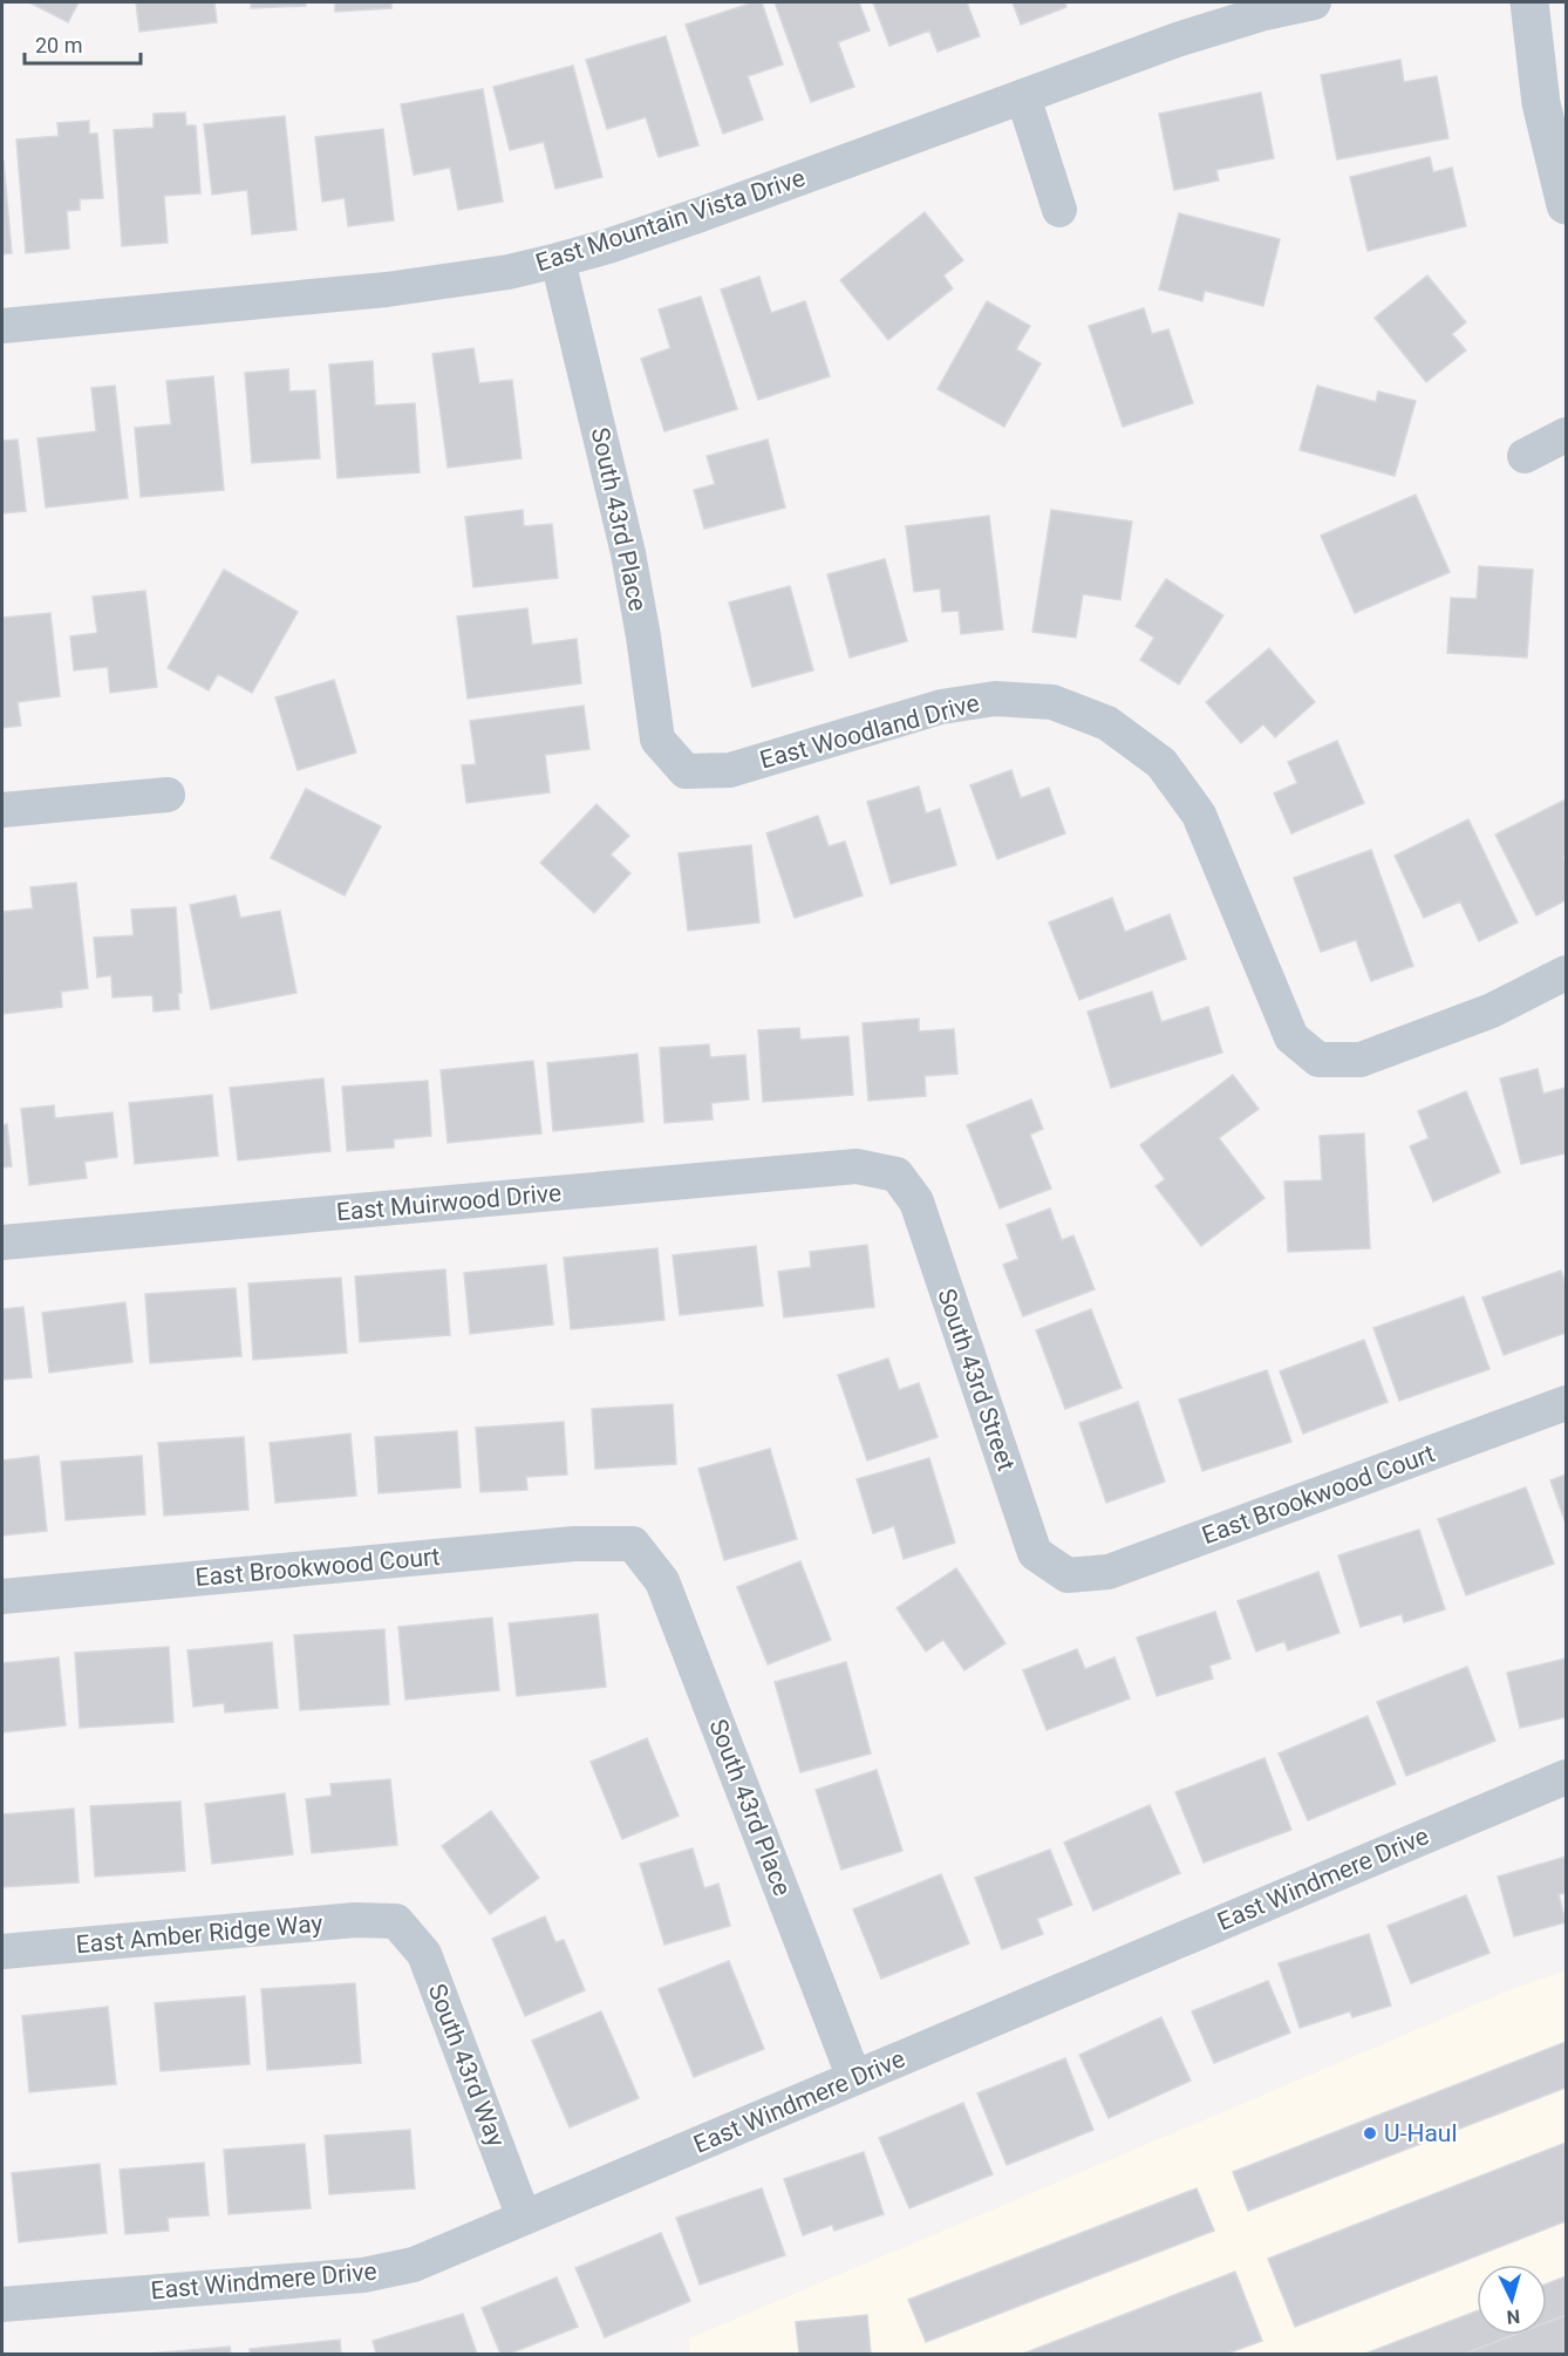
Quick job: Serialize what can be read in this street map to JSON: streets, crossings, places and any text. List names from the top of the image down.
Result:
{
  "streets": {
    "street": [
      "East Mountain Vista Drive",
      "South 43rd Place",
      "East Woodland Drive",
      "East Muirwood Drive",
      "South 43rd Street",
      "East Brookwood Court",
      "East Windmere Drive",
      "East Amber Ridge Way",
      "South 43rd Way"
    ]
  },
  "crossings": [
    ["East Mountain Vista Drive", "South 43rd Place"],
    ["South 43rd Place", "East Woodland Drive"],
    ["South 43rd Place", "East Brookwood Court"],
    ["South 43rd Place", "East Windmere Drive"],
    ["East Muirwood Drive", "South 43rd Street"],
    ["South 43rd Street", "East Brookwood Court"],
    ["East Windmere Drive", "South 43rd Way"],
    ["East Amber Ridge Way", "South 43rd Way"]
  ],
  "places": ["U-Haul"],
  "scale_bar": "20 m",
  "north": "bottom"
}
